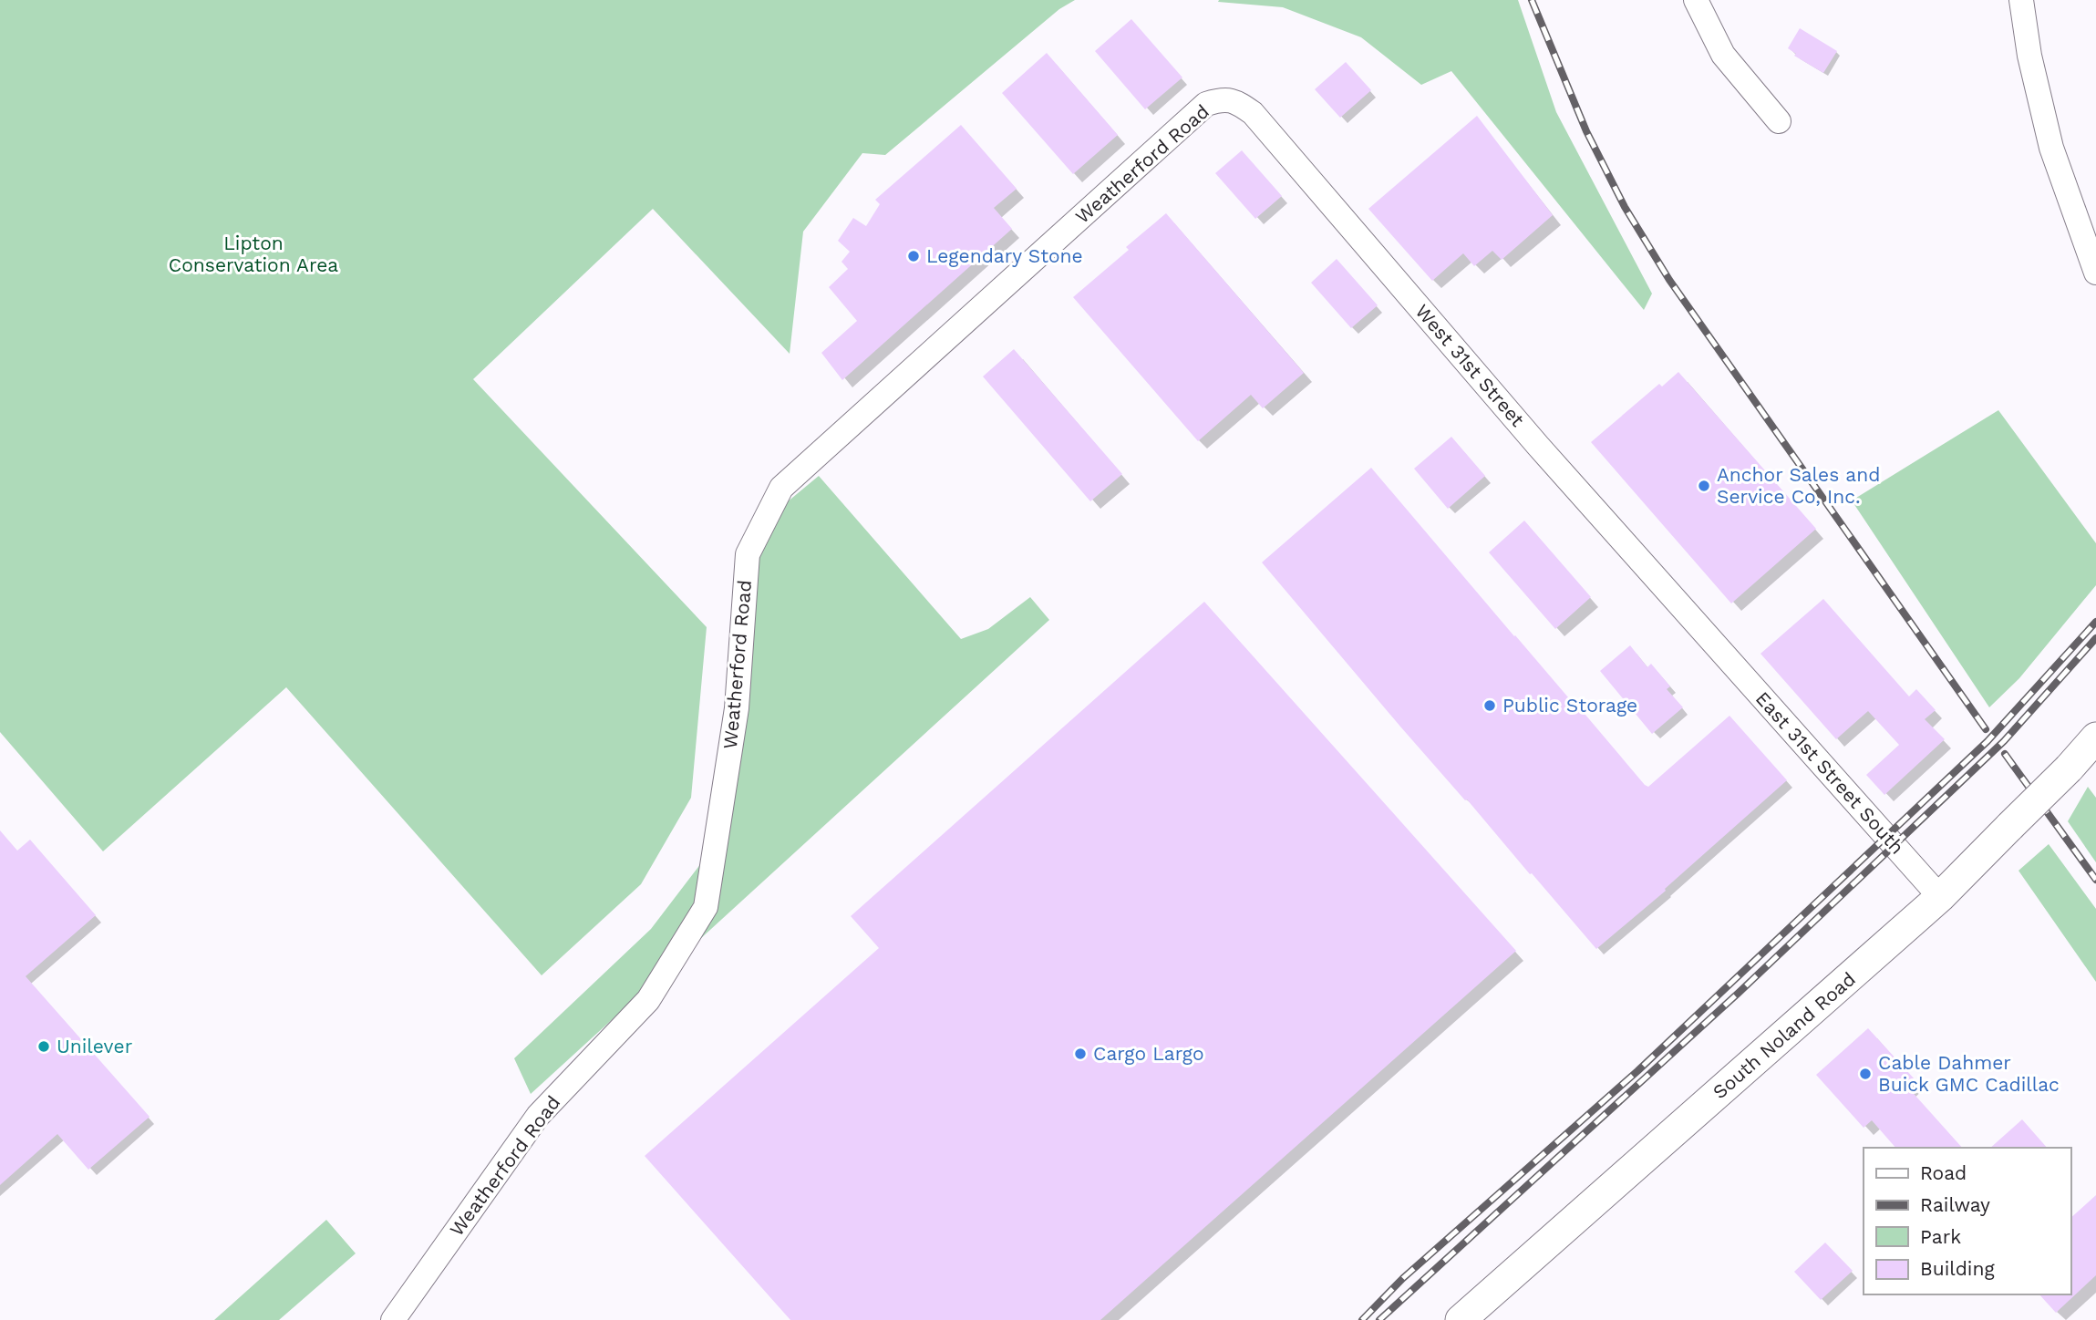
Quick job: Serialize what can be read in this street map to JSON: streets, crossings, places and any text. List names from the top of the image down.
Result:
{
  "streets": {
    "main road": ["South Noland Road"],
    "street": ["Weatherford Road", "West 31st Street", "East 31st Street South"]
  },
  "crossings": [
    ["Weatherford Road", "West 31st Street"],
    ["West 31st Street", "East 31st Street South"],
    ["East 31st Street South", "South Noland Road"]
  ],
  "parks": ["Lipton Conservation Area"],
  "places": [
    "Legendary Stone",
    "Anchor Sales and Service Co, Inc.",
    "Public Storage",
    "Unilever",
    "Cargo Largo",
    "Cable Dahmer Buick GMC Cadillac"
  ],
  "legend": [
    "Road",
    "Railway",
    "Park",
    "Building"
  ]
}
